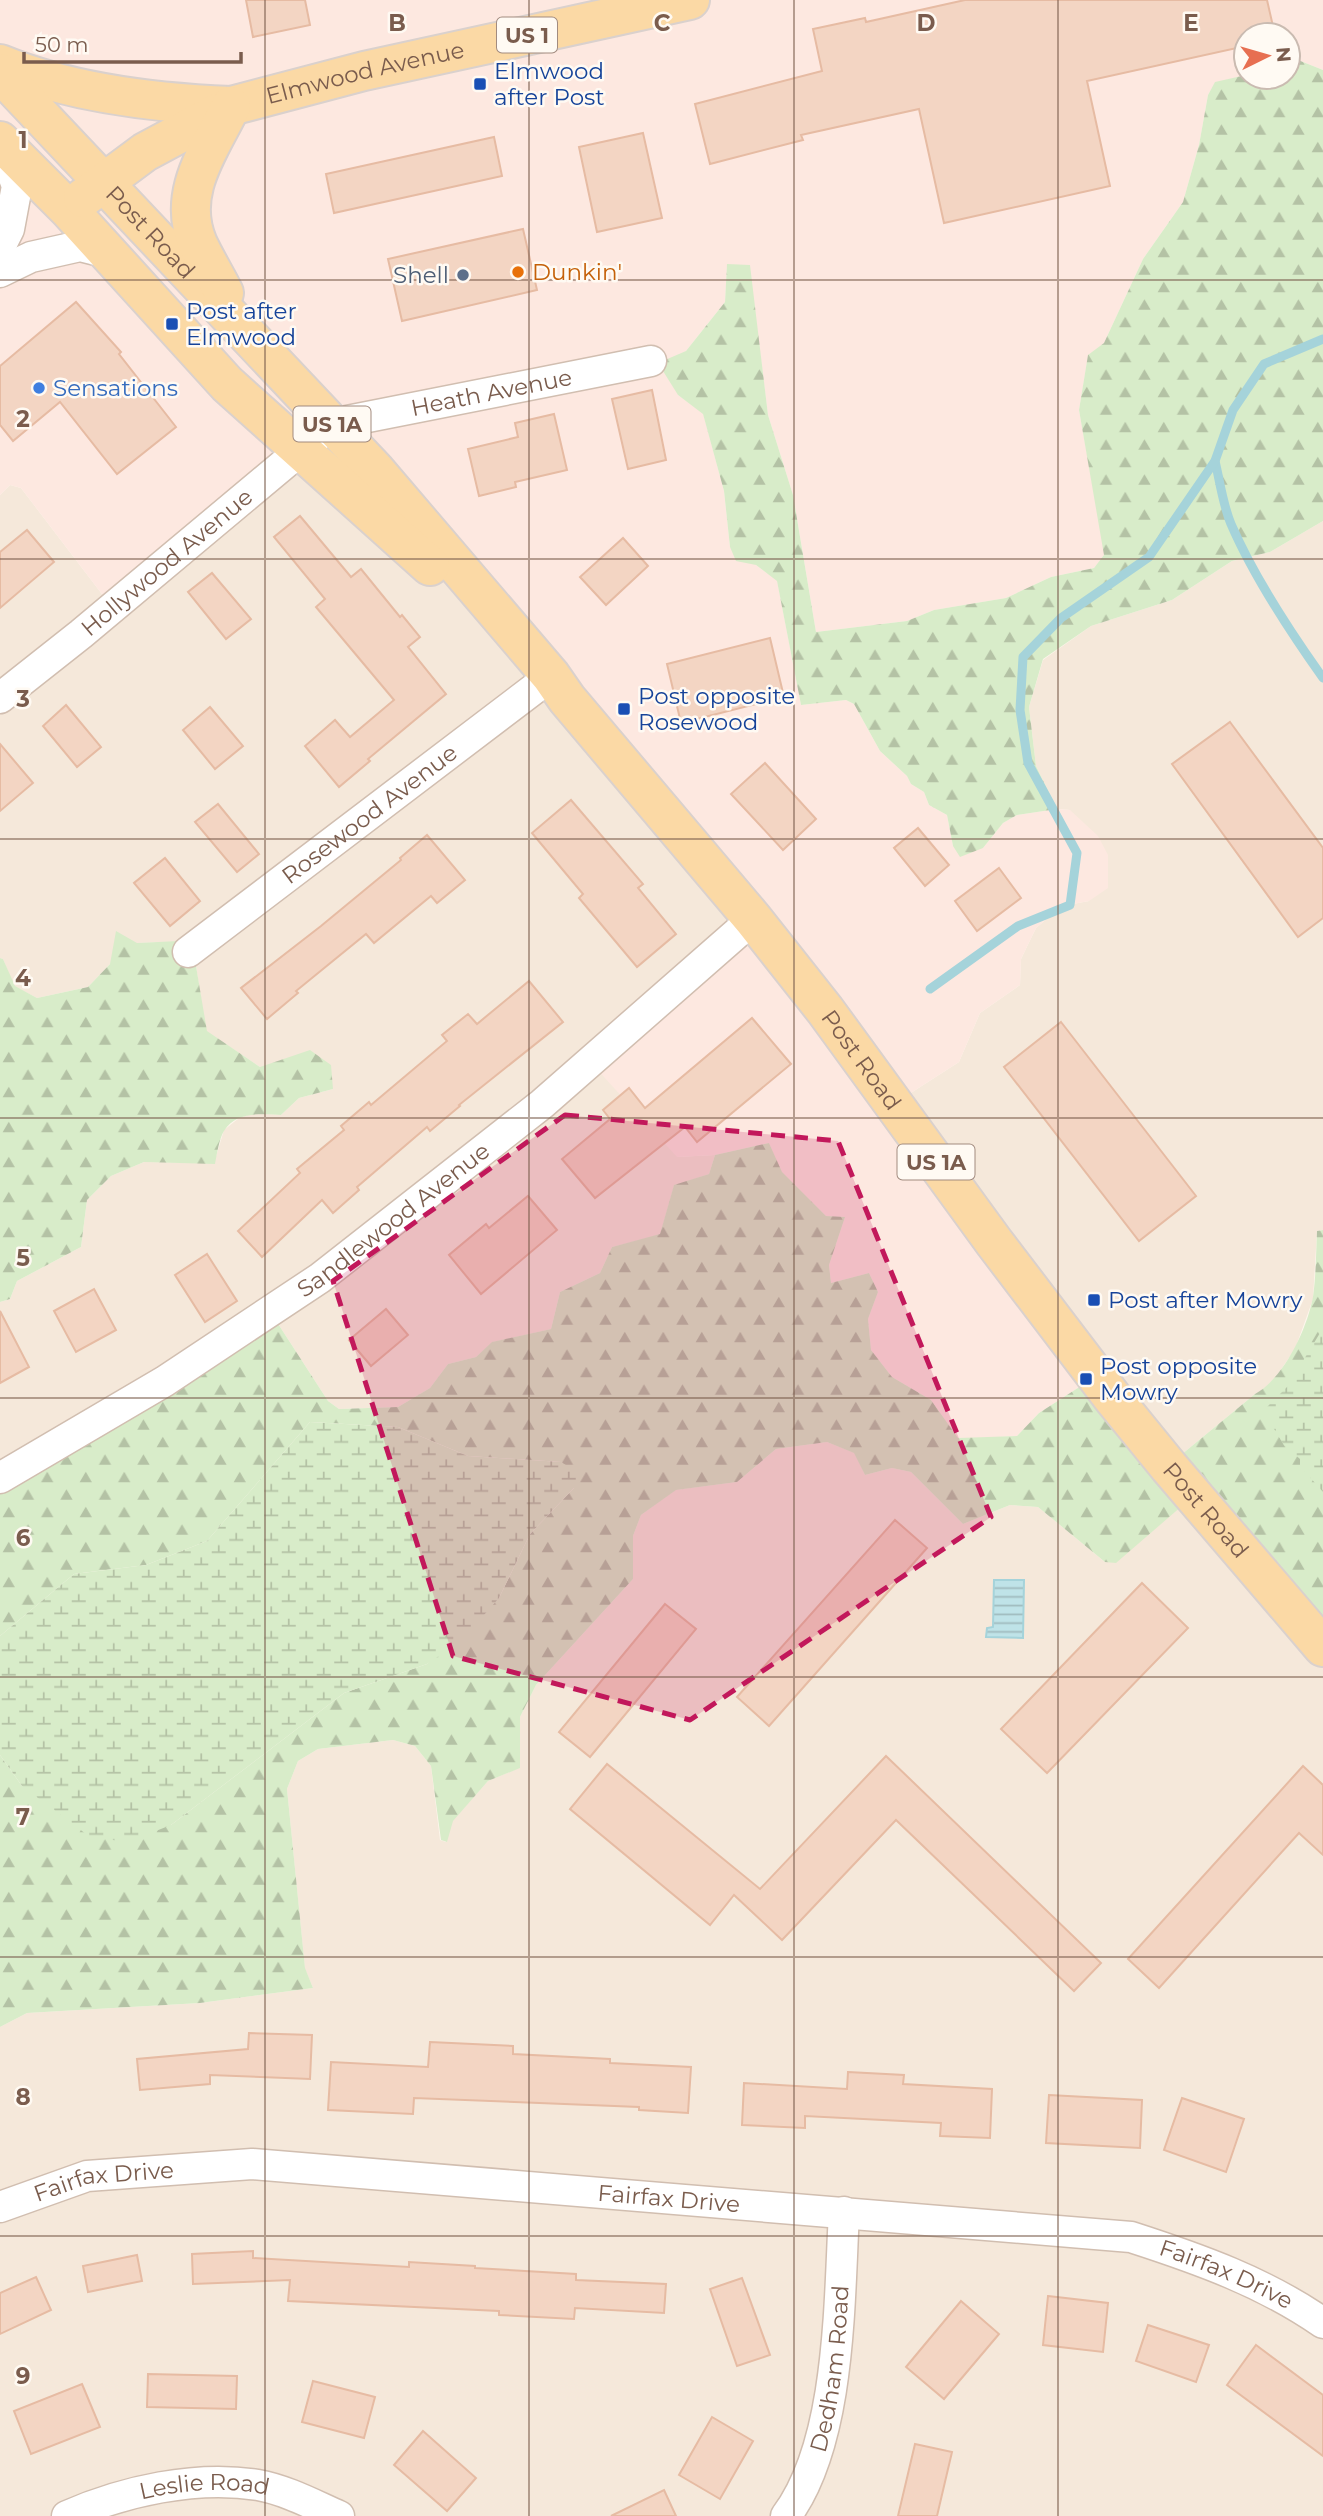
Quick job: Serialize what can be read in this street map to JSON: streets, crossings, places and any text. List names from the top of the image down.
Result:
{
  "streets": {
    "main road": [
      "US 1",
      "Elmwood Avenue",
      "Post Road",
      "US 1A"
    ],
    "street": [
      "Heath Avenue",
      "Hollywood Avenue",
      "Rosewood Avenue",
      "Sandlewood Avenue",
      "Fairfax Drive",
      "Dedham Road",
      "Leslie Road"
    ]
  },
  "crossings": [
    ["Elmwood Avenue", "Post Road"],
    ["Post Road", "Heath Avenue"],
    ["Post Road", "Hollywood Avenue"],
    ["Post Road", "Rosewood Avenue"],
    ["Post Road", "Sandlewood Avenue"],
    ["Heath Avenue", "Hollywood Avenue"],
    ["Fairfax Drive", "Dedham Road"]
  ],
  "places": {
    "transit": [
      "Elmwood after Post",
      "Post after Elmwood",
      "Post opposite Rosewood",
      "Post after Mowry",
      "Post opposite Mowry"
    ],
    "other": ["Dunkin'", "Shell", "Sensations"]
  },
  "scale_bar": "50 m",
  "north": "right",
  "grid": {
    "columns": [
      "B",
      "C",
      "D",
      "E"
    ],
    "rows": [
      "1",
      "2",
      "3",
      "4",
      "5",
      "6",
      "7",
      "8",
      "9"
    ]
  }
}
